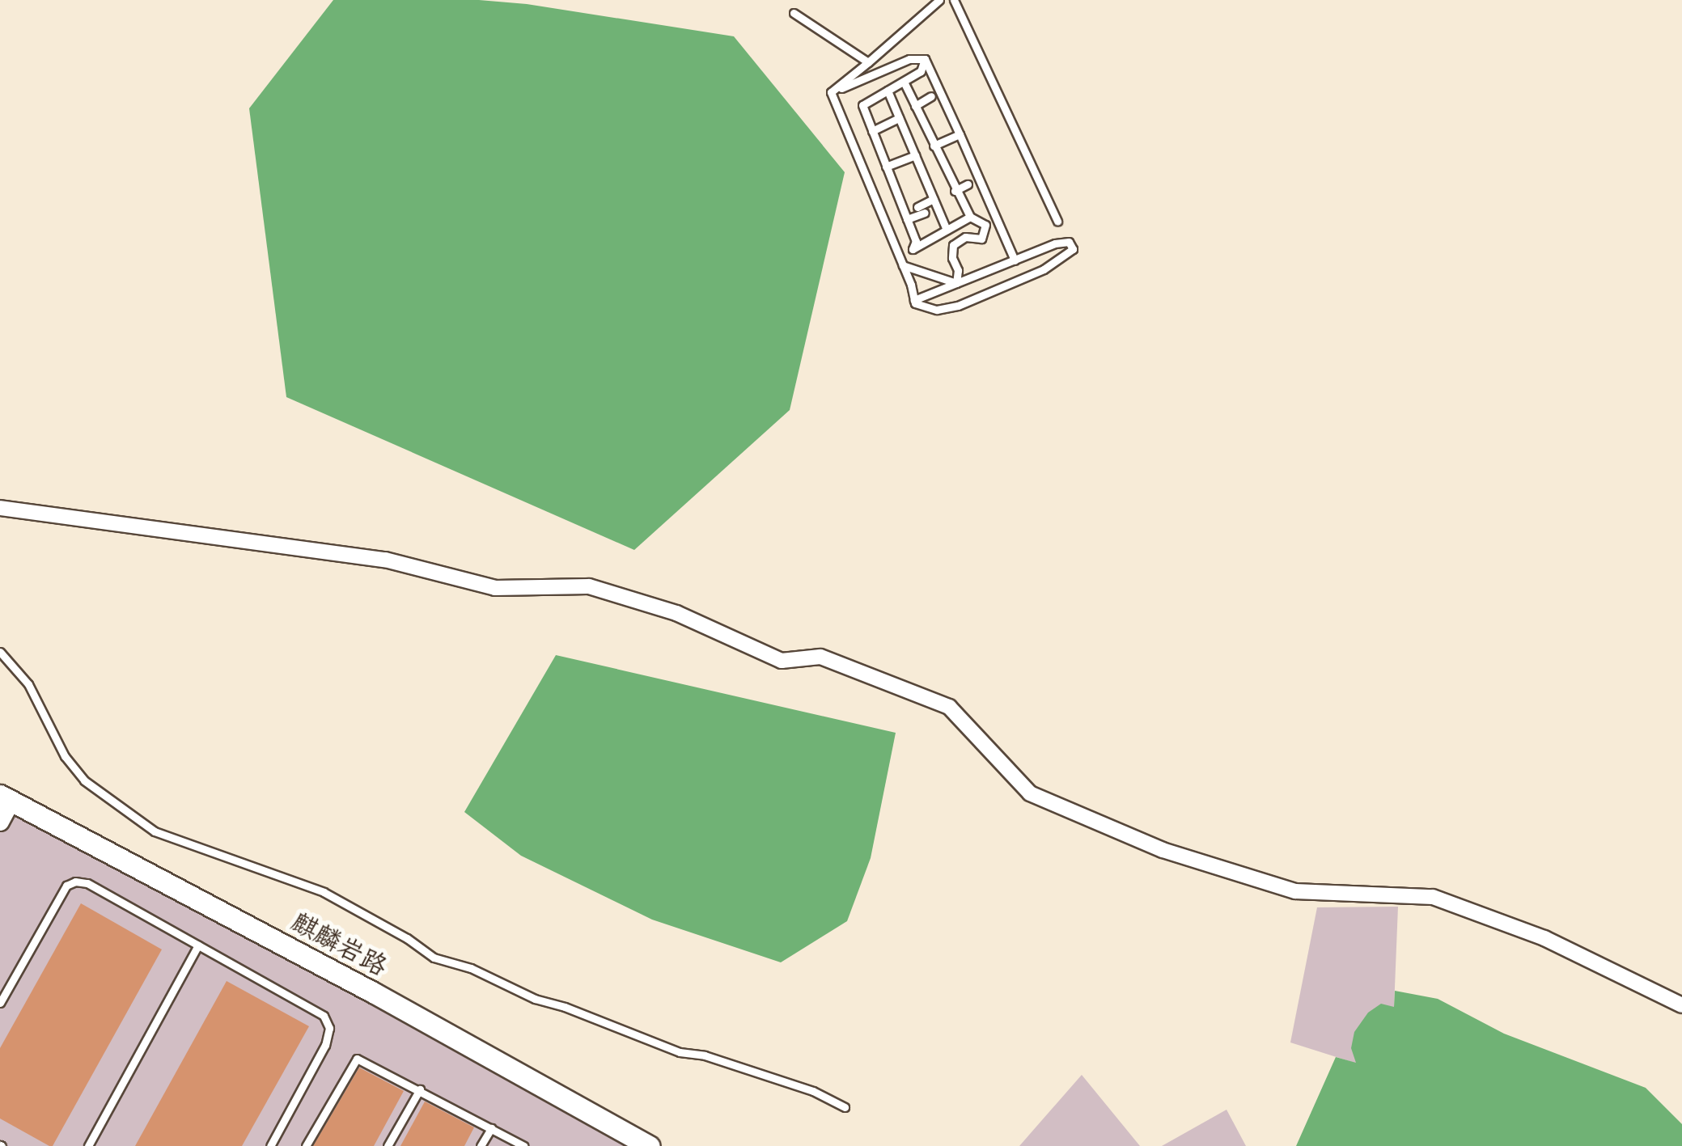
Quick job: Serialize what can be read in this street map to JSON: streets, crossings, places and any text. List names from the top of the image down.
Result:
{
  "streets": {
    "main road": ["麒麟岩路"]
  }
}
